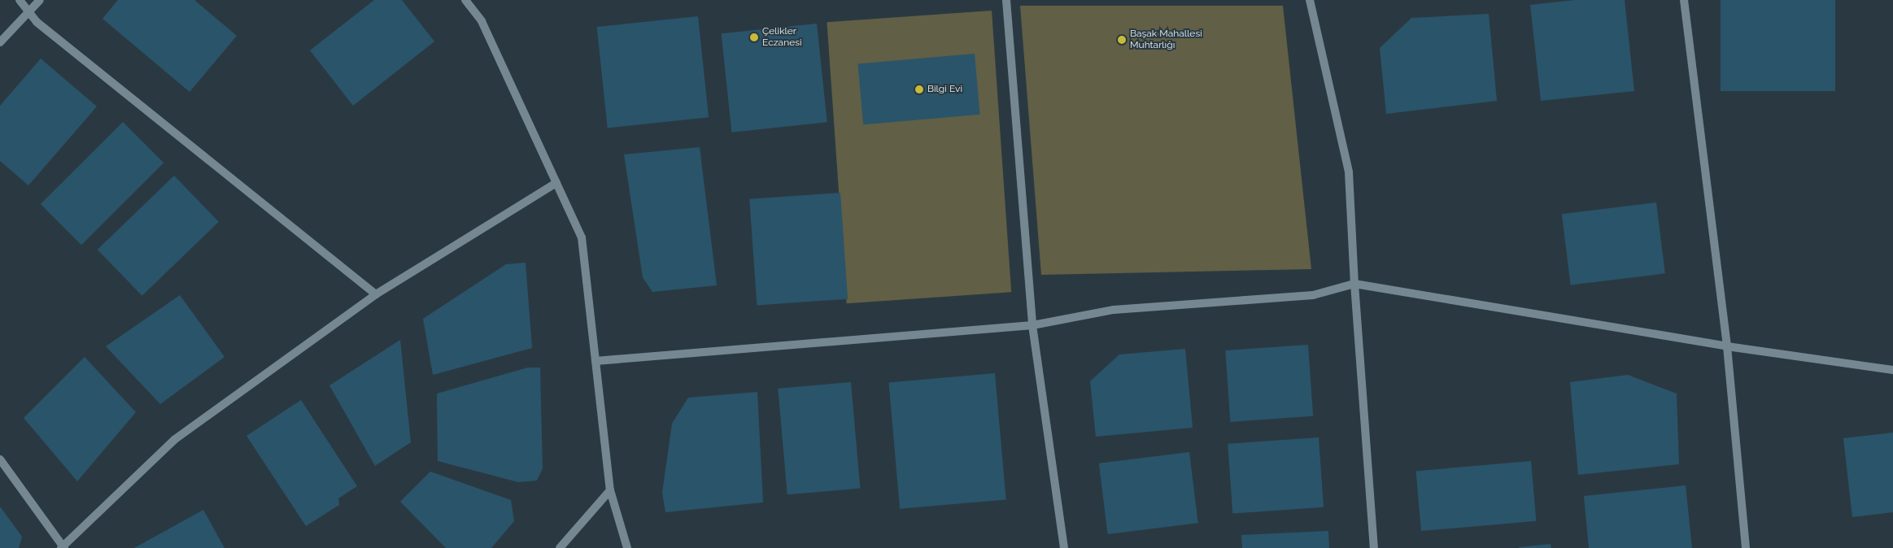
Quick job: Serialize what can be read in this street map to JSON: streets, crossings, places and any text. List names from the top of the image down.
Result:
{
  "places": ["Çelikler Eczanesi", "Başak Mahallesi Muhtarlığı", "Bilgi Evi"]
}
